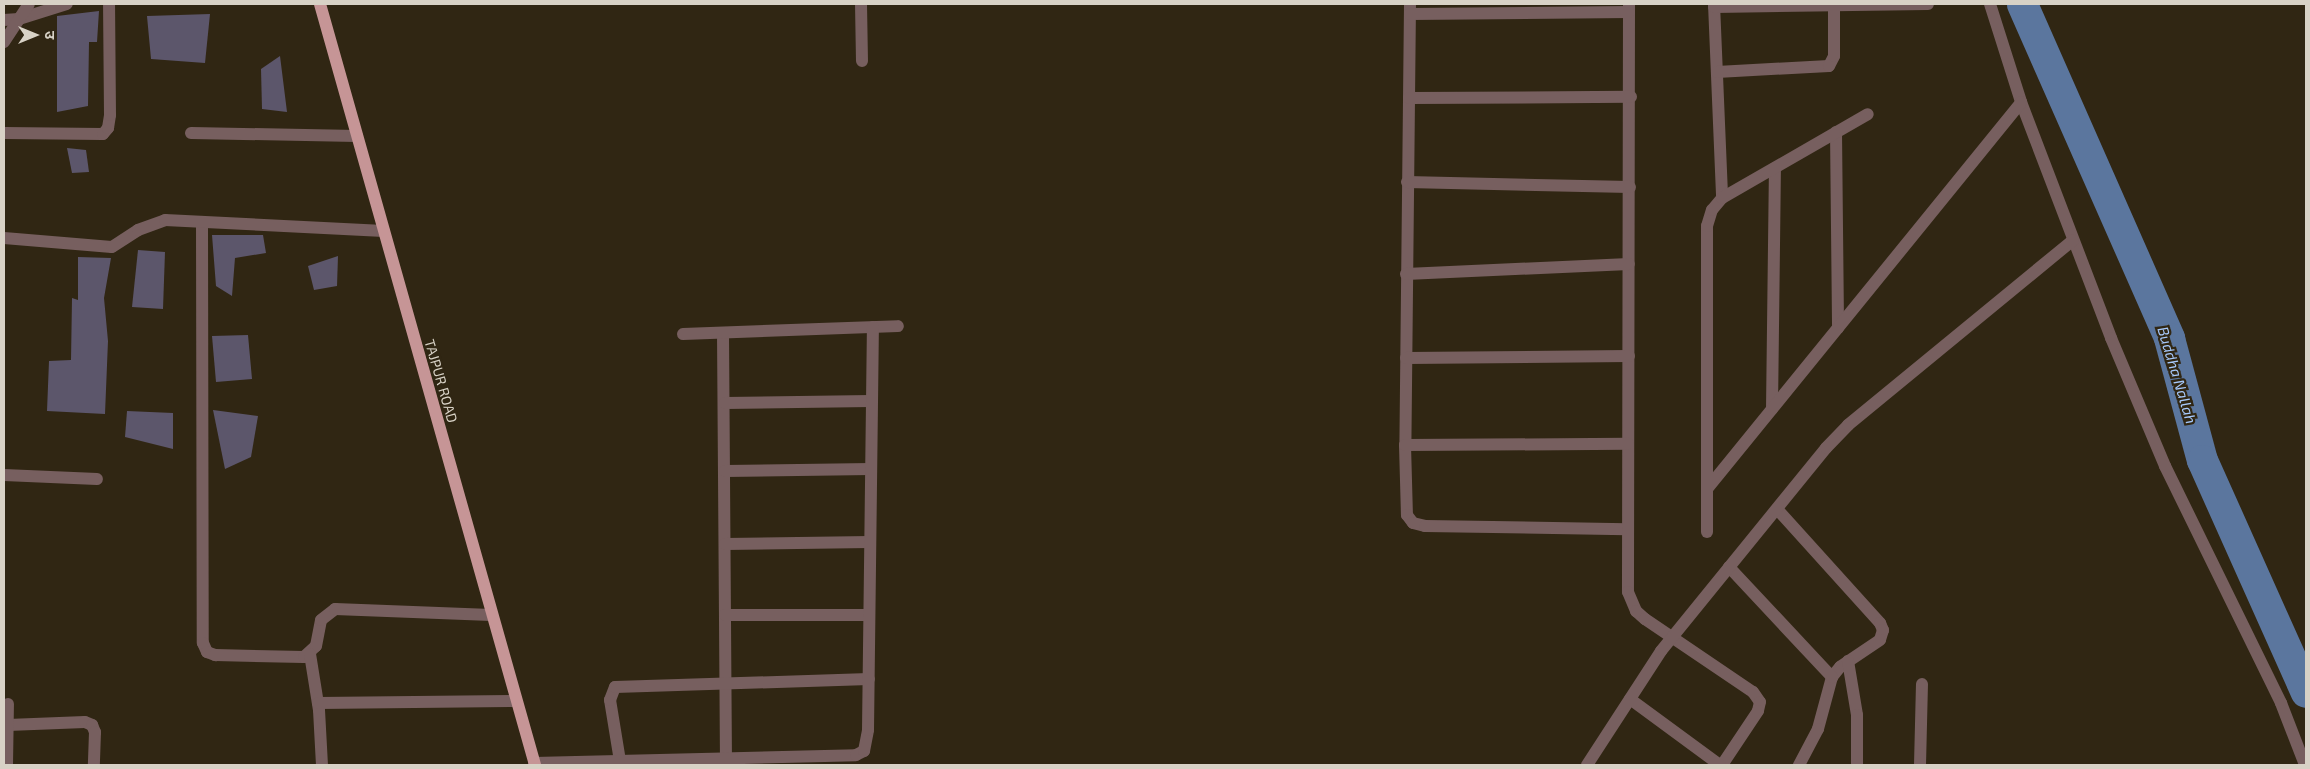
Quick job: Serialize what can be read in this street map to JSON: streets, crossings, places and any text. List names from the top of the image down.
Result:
{
  "streets": {
    "main road": ["TAJPUR ROAD"]
  },
  "water": ["Buddha Nallah"],
  "north": "right"
}
